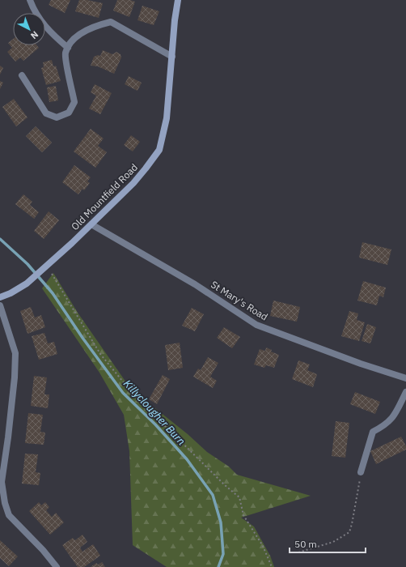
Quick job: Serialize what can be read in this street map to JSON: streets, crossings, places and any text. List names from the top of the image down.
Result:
{
  "streets": {
    "street": ["Old Mountfield Road", "St Mary's Road"]
  },
  "crossings": [
    ["Old Mountfield Road", "St Mary's Road"]
  ],
  "water": ["Killyclougher Burn"],
  "scale_bar": "50 m",
  "north": "bottom right"
}
